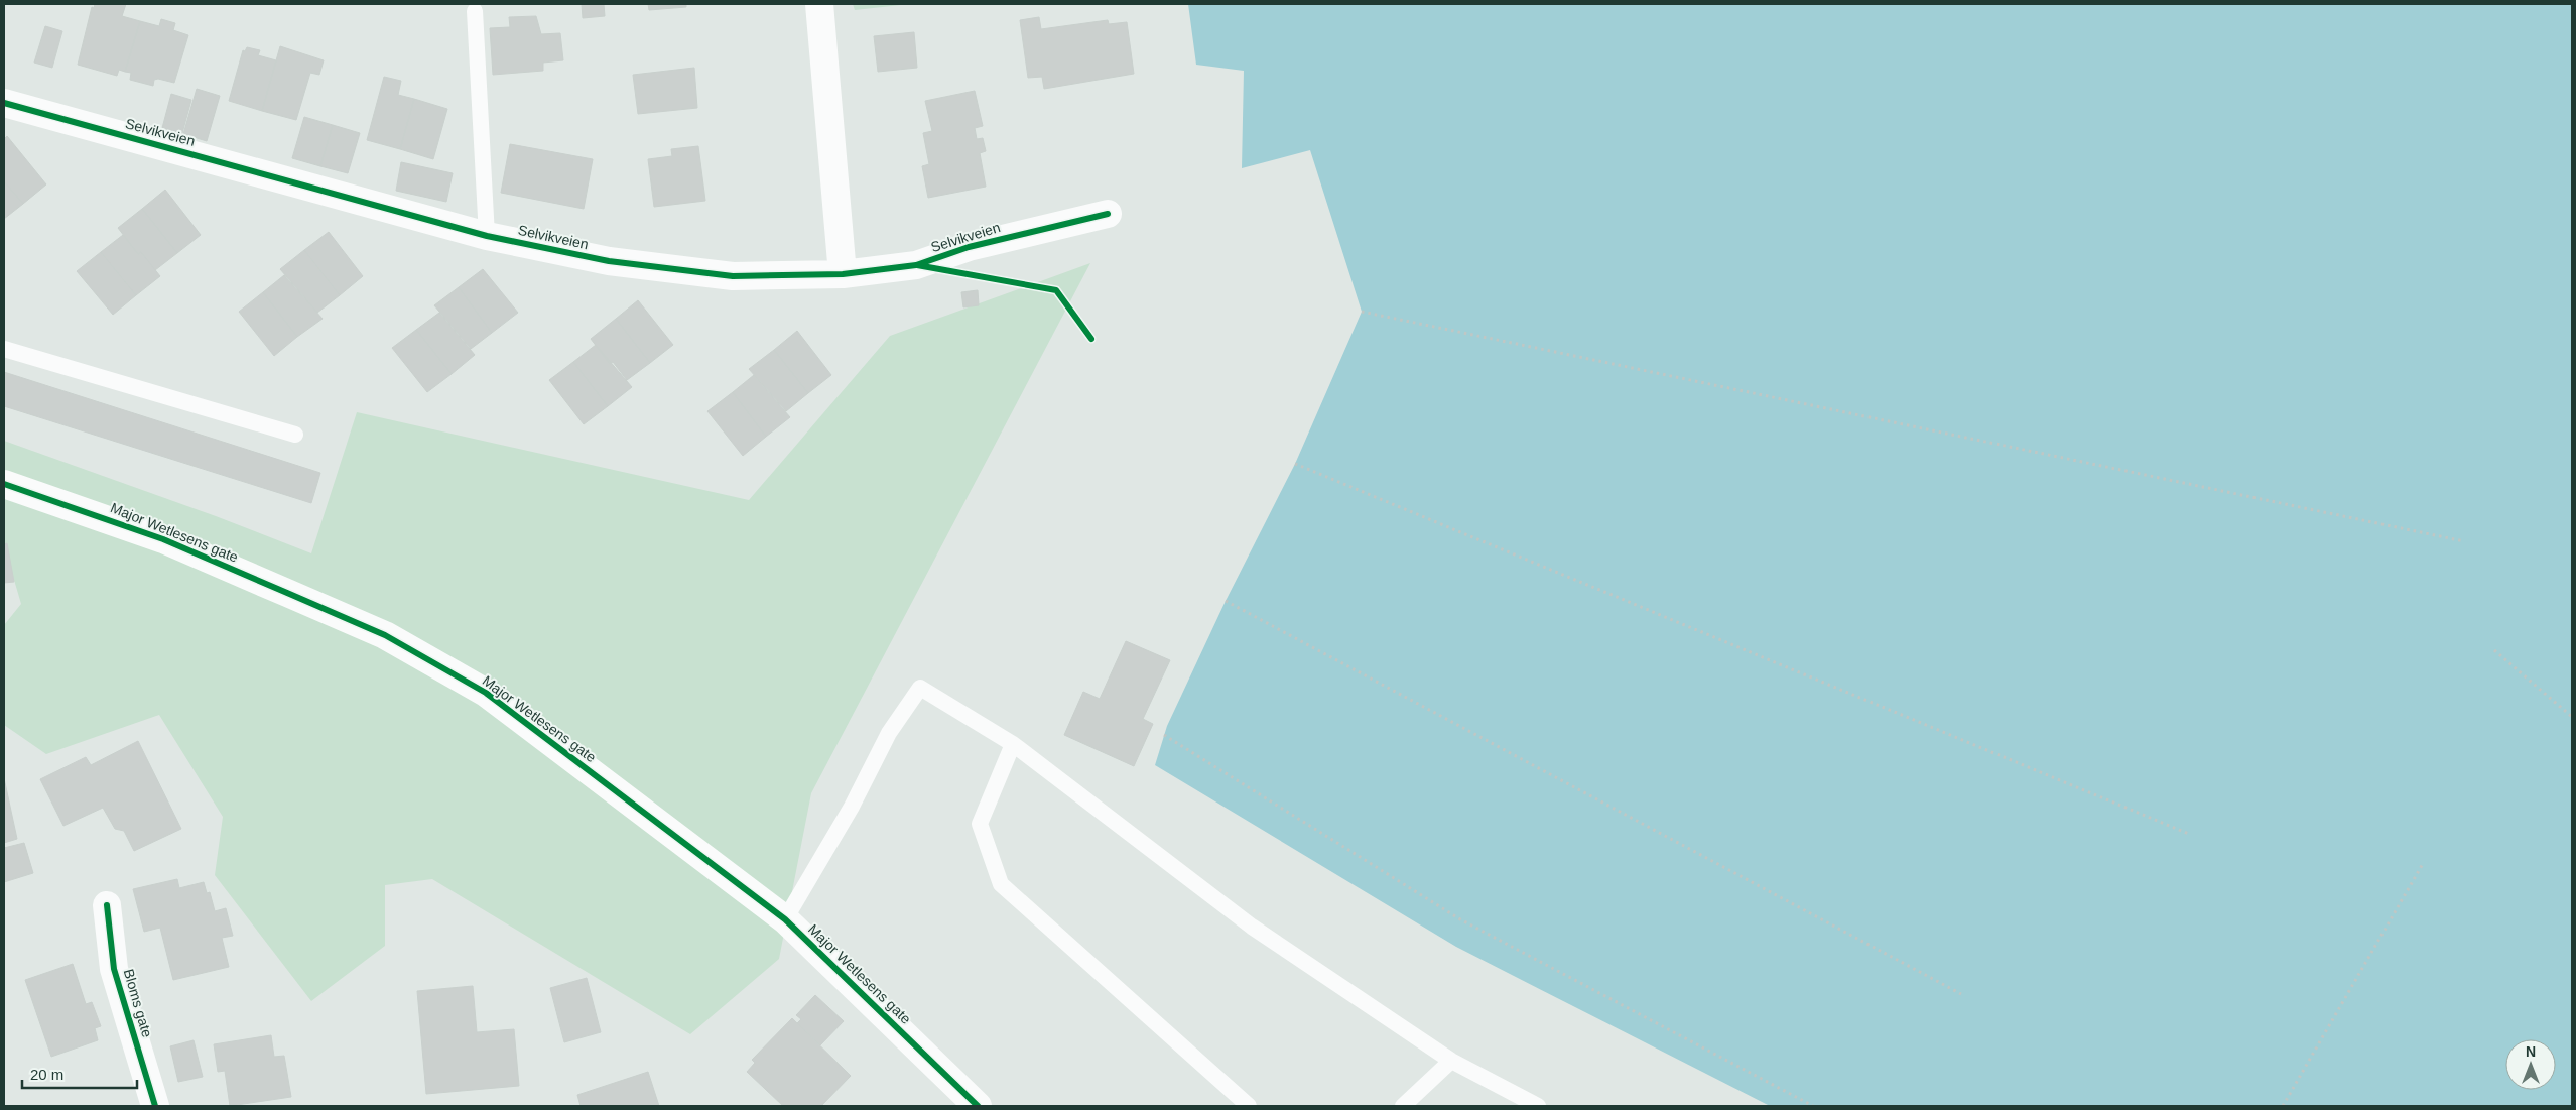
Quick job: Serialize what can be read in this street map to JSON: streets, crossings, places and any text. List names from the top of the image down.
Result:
{
  "streets": {
    "street": ["Selvikveien", "Major Wetlesens gate", "Bloms gate"]
  },
  "scale_bar": "20 m",
  "north": "top"
}
